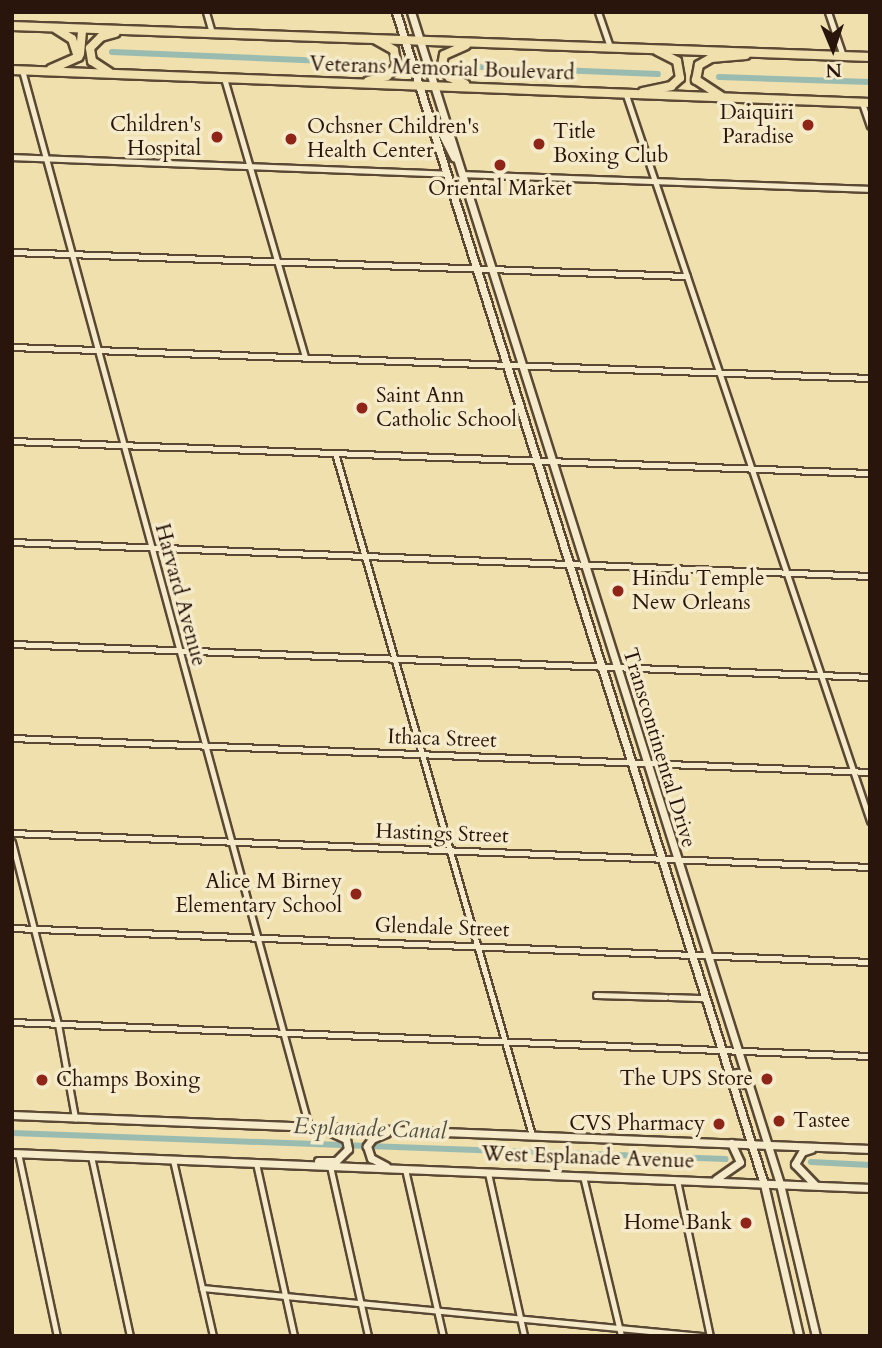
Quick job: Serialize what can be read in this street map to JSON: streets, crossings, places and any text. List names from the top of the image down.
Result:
{
  "streets": {
    "main road": ["Veterans Memorial Boulevard"],
    "street": [
      "Harvard Avenue",
      "Ithaca Street",
      "Transcontinental Drive",
      "Hastings Street",
      "Glendale Street",
      "West Esplanade Avenue"
    ]
  },
  "crossings": [
    ["Veterans Memorial Boulevard", "Harvard Avenue"],
    ["Veterans Memorial Boulevard", "Transcontinental Drive"],
    ["Harvard Avenue", "Ithaca Street"],
    ["Harvard Avenue", "Hastings Street"],
    ["Harvard Avenue", "Glendale Street"],
    ["Harvard Avenue", "West Esplanade Avenue"],
    ["Ithaca Street", "Transcontinental Drive"],
    ["Transcontinental Drive", "Hastings Street"],
    ["Transcontinental Drive", "Glendale Street"],
    ["Transcontinental Drive", "West Esplanade Avenue"]
  ],
  "water": ["Esplanade Canal"],
  "places": [
    "Daiquiri Paradise",
    "Children's Hospital",
    "Ochsner Children's Health Center",
    "Title Boxing Club",
    "Oriental Market",
    "Saint Ann Catholic School",
    "Hindu Temple New Orleans",
    "Alice M Birney Elementary School",
    "The UPS Store",
    "Champs Boxing",
    "Tastee",
    "CVS Pharmacy",
    "Home Bank"
  ],
  "north": "bottom"
}
